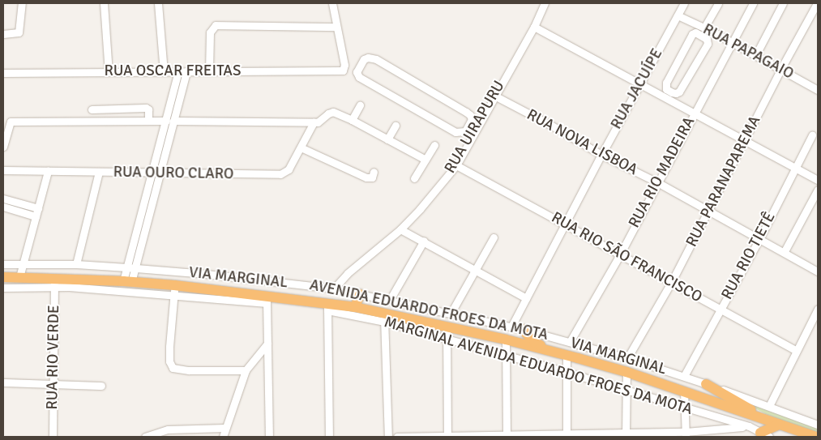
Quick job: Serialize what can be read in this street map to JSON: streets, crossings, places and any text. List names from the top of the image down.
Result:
{
  "streets": {
    "highway": ["AVENIDA EDUARDO FROES DA MOTA"],
    "street": [
      "RUA PAPAGAIO",
      "RUA OSCAR FREITAS",
      "RUA JACUÍPE",
      "RUA UIRAPURU",
      "RUA NOVA LISBOA",
      "RUA RIO MADEIRA",
      "RUA OURO CLARO",
      "RUA PARANAPAREMA",
      "RUA RIO TIETÊ",
      "RUA RIO SÃO FRANCISCO",
      "VIA MARGINAL",
      "RUA RIO VERDE",
      "MARGINAL AVENIDA EDUARDO FROES DA MOTA"
    ]
  },
  "crossings": [
    ["RUA PAPAGAIO", "RUA JACUÍPE"],
    ["RUA PAPAGAIO", "RUA RIO MADEIRA"],
    ["RUA PAPAGAIO", "RUA PARANAPAREMA"],
    ["RUA JACUÍPE", "RUA NOVA LISBOA"],
    ["RUA JACUÍPE", "RUA RIO SÃO FRANCISCO"],
    ["RUA JACUÍPE", "VIA MARGINAL"],
    ["RUA UIRAPURU", "RUA NOVA LISBOA"],
    ["RUA UIRAPURU", "RUA RIO SÃO FRANCISCO"],
    ["RUA UIRAPURU", "VIA MARGINAL"],
    ["RUA NOVA LISBOA", "RUA RIO MADEIRA"],
    ["RUA NOVA LISBOA", "RUA PARANAPAREMA"],
    ["RUA NOVA LISBOA", "RUA RIO TIETÊ"],
    ["RUA RIO MADEIRA", "RUA RIO SÃO FRANCISCO"],
    ["RUA RIO MADEIRA", "VIA MARGINAL"],
    ["RUA PARANAPAREMA", "RUA RIO SÃO FRANCISCO"],
    ["RUA PARANAPAREMA", "VIA MARGINAL"],
    ["RUA RIO TIETÊ", "RUA RIO SÃO FRANCISCO"],
    ["RUA RIO TIETÊ", "VIA MARGINAL"],
    ["AVENIDA EDUARDO FROES DA MOTA", "RUA RIO VERDE"],
    ["AVENIDA EDUARDO FROES DA MOTA", "MARGINAL AVENIDA EDUARDO FROES DA MOTA"]
  ]
}
